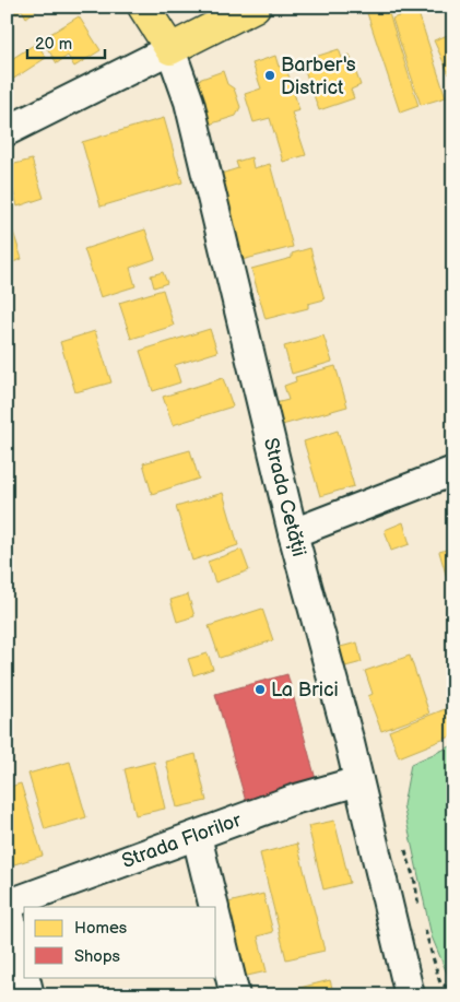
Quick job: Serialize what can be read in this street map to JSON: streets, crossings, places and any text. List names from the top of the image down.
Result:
{
  "streets": {
    "main road": ["Strada Cetății"],
    "street": ["Strada Florilor"]
  },
  "crossings": [
    ["Strada Cetății", "Strada Florilor"]
  ],
  "places": ["Barber's District", "La Brici"],
  "legend": ["Homes", "Shops"],
  "scale_bar": "20 m"
}
